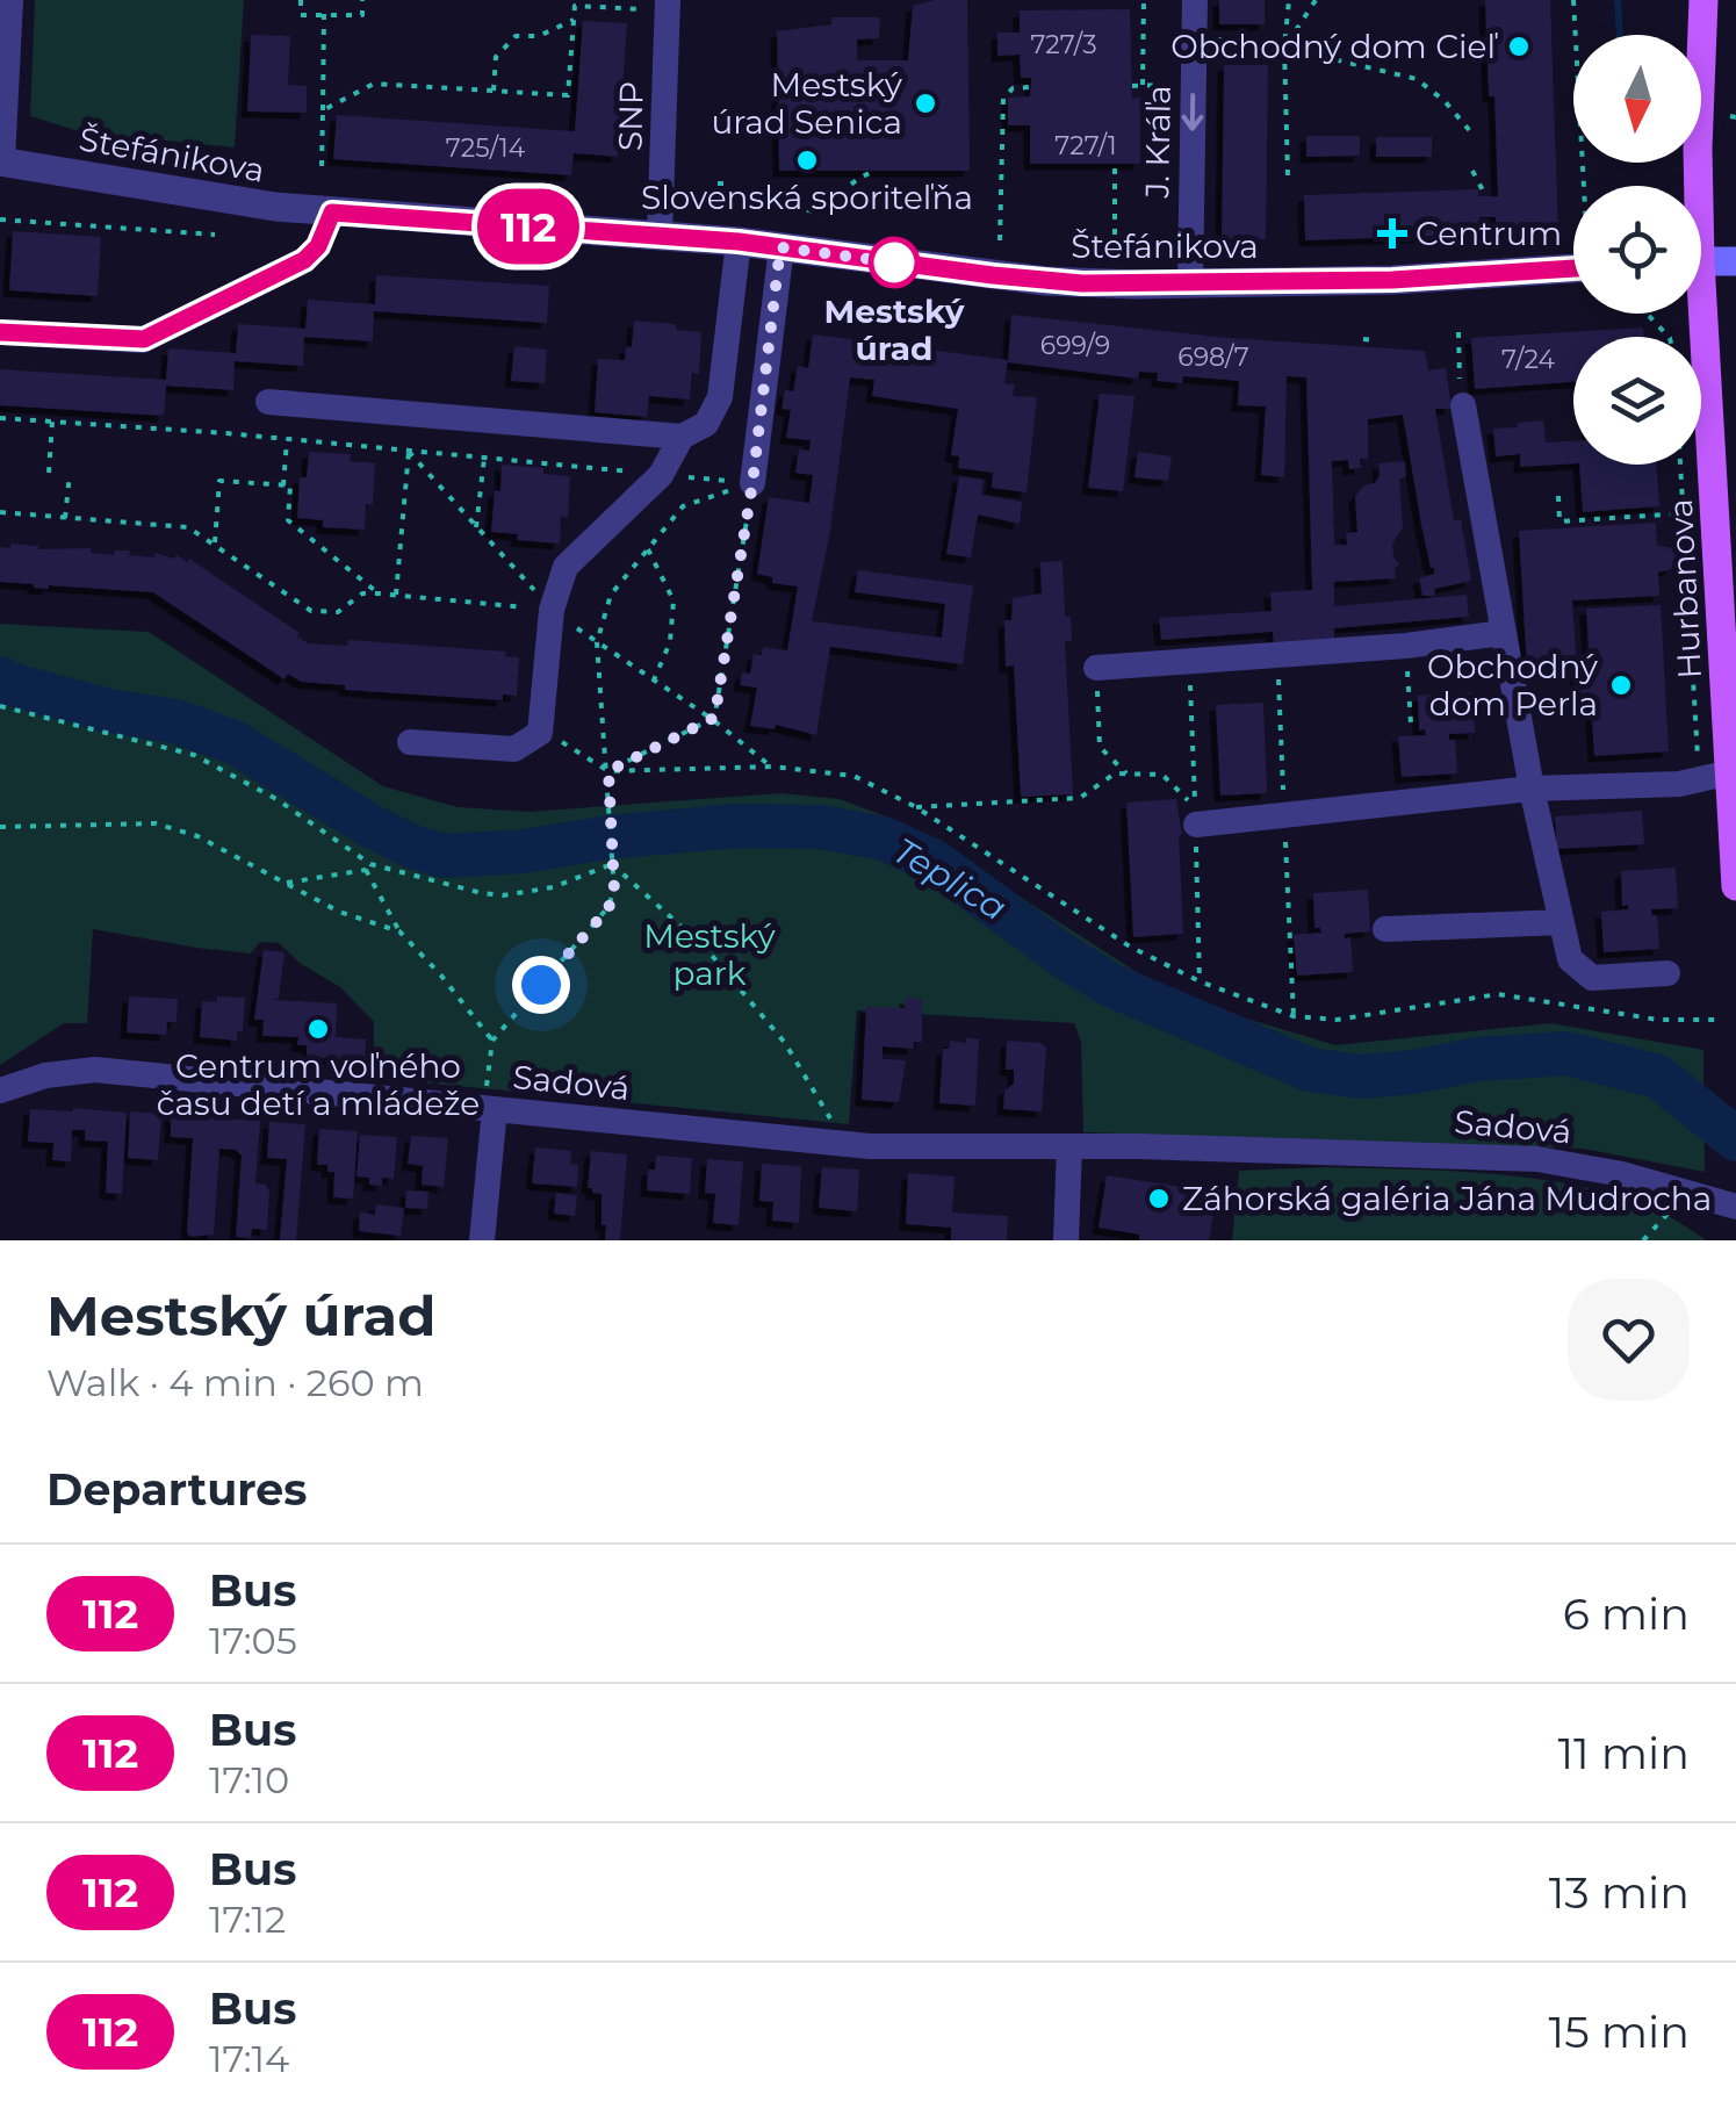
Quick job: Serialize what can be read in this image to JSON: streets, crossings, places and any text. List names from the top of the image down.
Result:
{
  "streets": {
    "main road": ["Hurbanova"],
    "street": [
      "SNP",
      "J. Kráľa",
      "Štefánikova",
      "Sadová"
    ]
  },
  "crossings": [
    ["SNP", "Štefánikova"],
    ["J. Kráľa", "Štefánikova"]
  ],
  "one_way": ["J. Kráľa"],
  "water": ["Teplica"],
  "parks": ["Mestský park"],
  "places": {
    "other": [
      "Obchodný dom Cieľ",
      "Mestský úrad Senica",
      "Slovenská sporiteľňa",
      "Mestský úrad",
      "Obchodný dom Perla",
      "Centrum voľného času detí a mládeže",
      "Záhorská galéria Jána Mudrocha"
    ],
    "health": ["Centrum"]
  },
  "lines": ["bus line 112"],
  "house_numbers": [
    "727/3",
    "727/1",
    "725/14",
    "699/9",
    "698/7",
    "7/24"
  ],
  "north": "bottom",
  "page": {
    "on_map": "112",
    "heading": [
      ["Mestský úrad", "Walk · 4 min · 260 m"],
      "Departures"
    ],
    "list": [
      {
        "mark": "112",
        "name": "Bus",
        "note": "17:05",
        "value": "6 min"
      },
      {
        "mark": "112",
        "name": "Bus",
        "note": "17:10",
        "value": "11 min"
      },
      {
        "mark": "112",
        "name": "Bus",
        "note": "17:12",
        "value": "13 min"
      },
      {
        "mark": "112",
        "name": "Bus",
        "note": "17:14",
        "value": "15 min"
      }
    ]
  }
}
